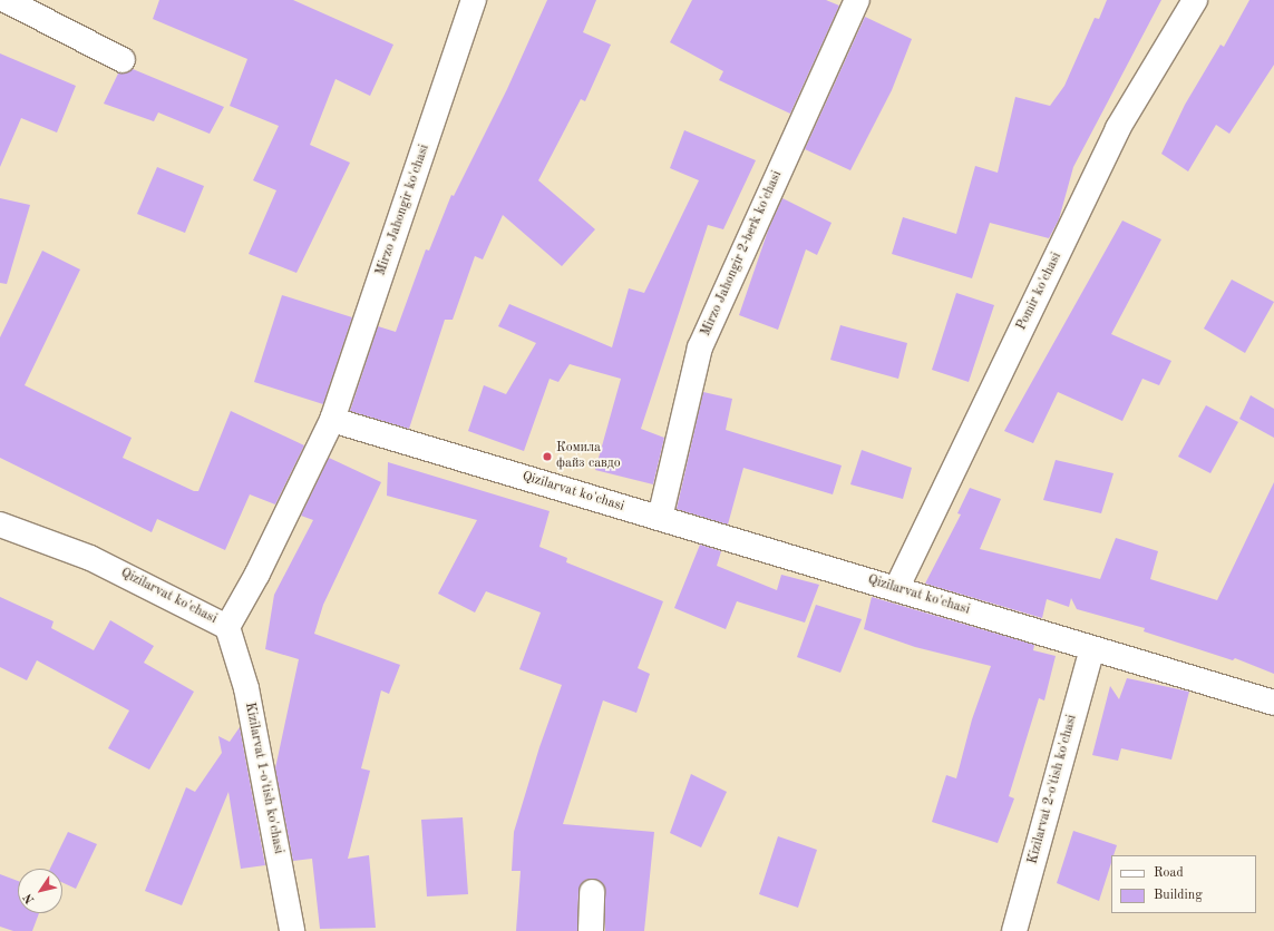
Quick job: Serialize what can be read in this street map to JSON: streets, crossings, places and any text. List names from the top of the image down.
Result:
{
  "streets": {
    "street": [
      "Mirzo Jahongir ko'chasi",
      "Mirzo Jahongir 2-berk ko'chasi",
      "Pomir ko'chasi",
      "Qizilarvat ko'chasi",
      "Kizilarvat 1-o'tish ko'chasi",
      "Kizilarvat 2-o'tish ko'chasi"
    ]
  },
  "crossings": [
    ["Mirzo Jahongir ko'chasi", "Qizilarvat ko'chasi"],
    ["Mirzo Jahongir 2-berk ko'chasi", "Qizilarvat ko'chasi"],
    ["Pomir ko'chasi", "Qizilarvat ko'chasi"],
    ["Qizilarvat ko'chasi", "Kizilarvat 1-o'tish ko'chasi"],
    ["Qizilarvat ko'chasi", "Kizilarvat 2-o'tish ko'chasi"]
  ],
  "places": ["Комила файз савдо"],
  "legend": ["Road", "Building"],
  "north": "bottom left"
}
